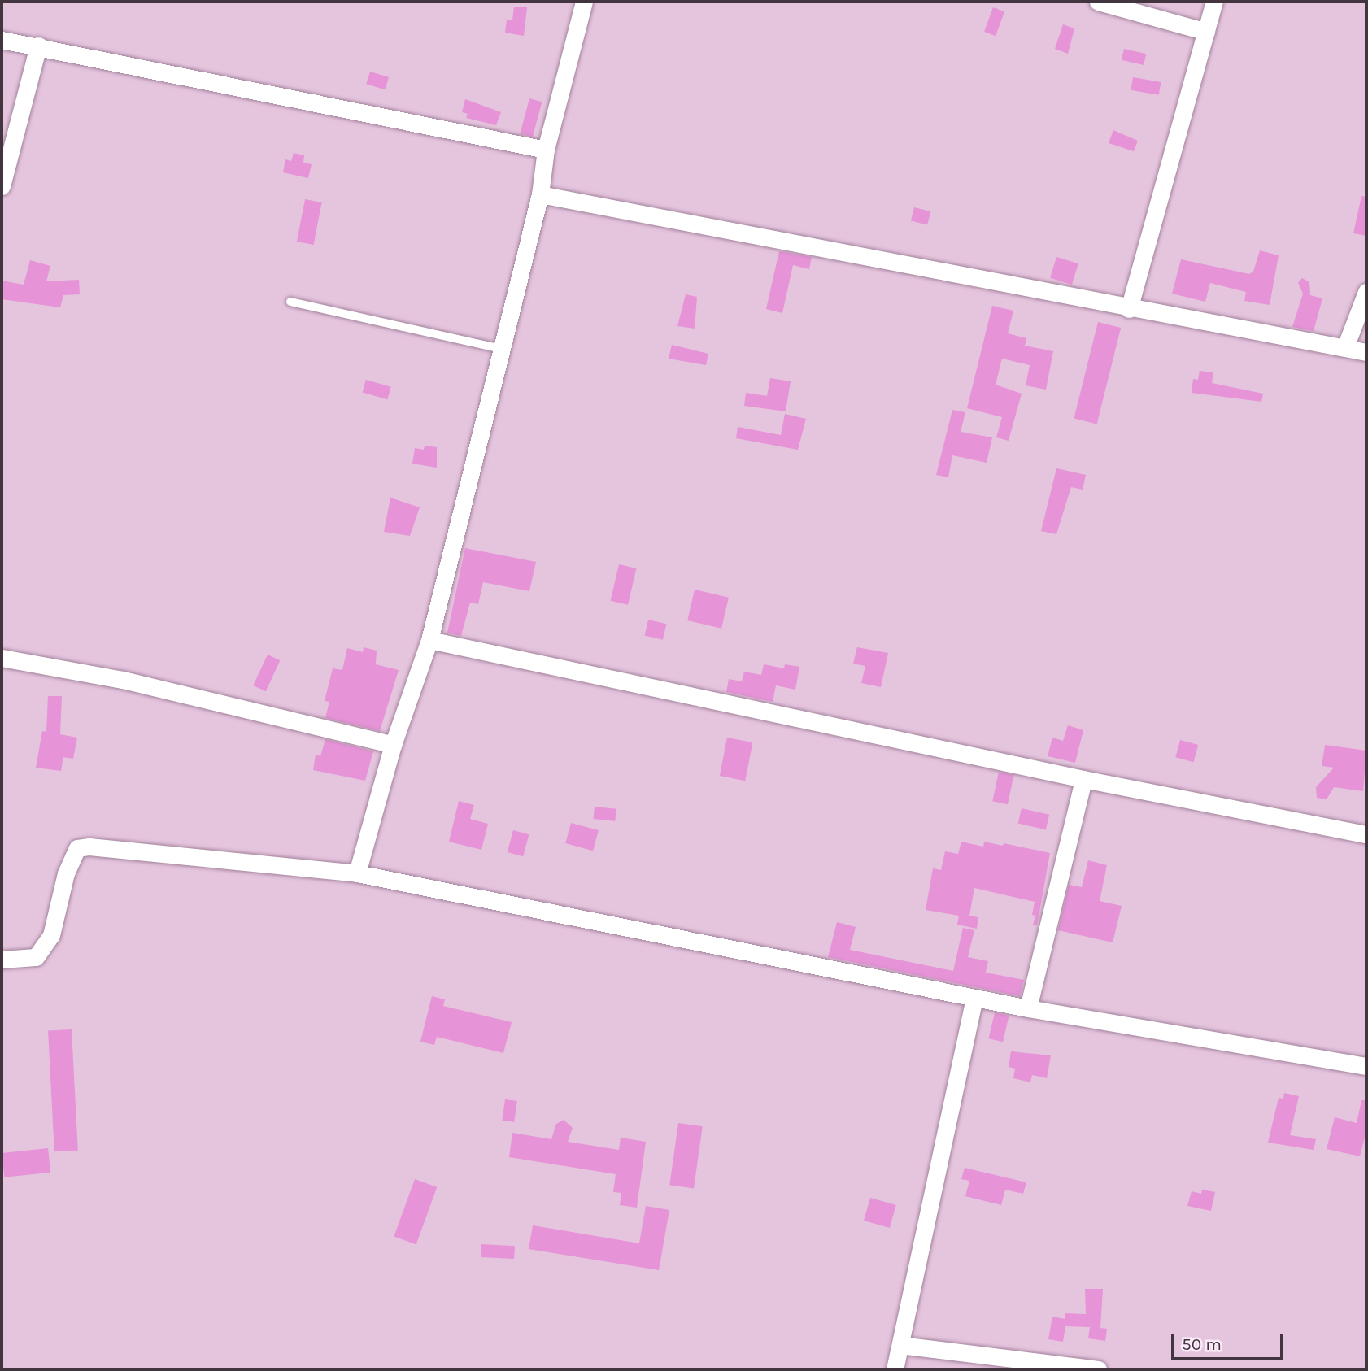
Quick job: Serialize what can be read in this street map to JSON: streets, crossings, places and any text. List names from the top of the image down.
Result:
{
  "scale_bar": "50 m"
}
